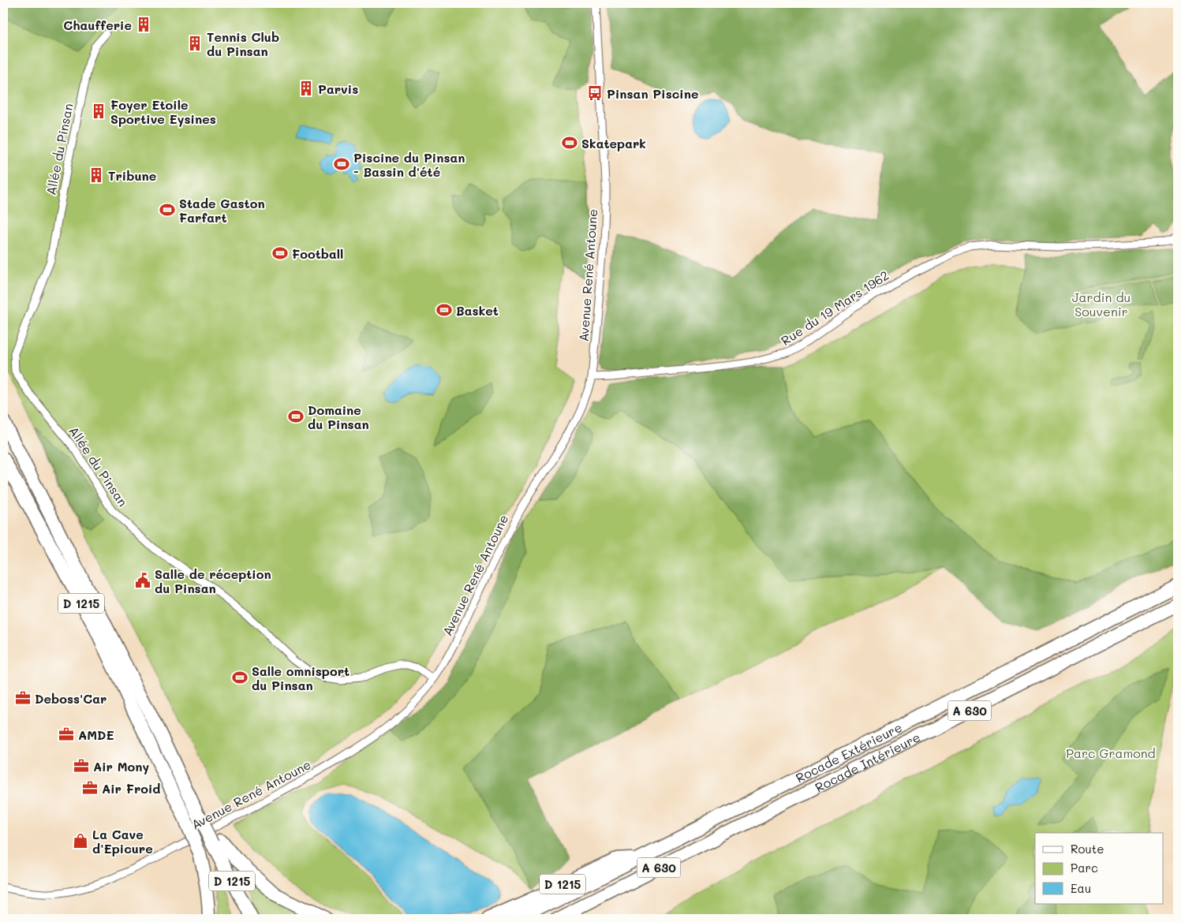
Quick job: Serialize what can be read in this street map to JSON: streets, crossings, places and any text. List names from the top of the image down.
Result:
{
  "streets": {
    "highway": [
      "D 1215",
      "A 630",
      "Rocade Extérieure",
      "Rocade Intérieure"
    ],
    "street": ["Allée du Pinsan", "Avenue René Antoune", "Rue du 19 Mars 1962"]
  },
  "crossings": [
    ["Allée du Pinsan", "Avenue René Antoune"],
    ["Avenue René Antoune", "Rue du 19 Mars 1962"],
    ["D 1215", "Rocade Extérieure"]
  ],
  "parks": ["Jardin du Souvenir", "Parc Gramond"],
  "places": {
    "building": [
      "Chaufferie",
      "Tennis Club du Pinsan",
      "Parvis",
      "Foyer Etoile Sportive Eysines",
      "Tribune"
    ],
    "bus stop": ["Pinsan Piscine"],
    "sports": [
      "Skatepark",
      "Piscine du Pinsan - Bassin d'été",
      "Stade Gaston Farfart",
      "Football",
      "Basket",
      "Domaine du Pinsan",
      "Salle omnisport du Pinsan"
    ],
    "public building": ["Salle de réception du Pinsan"],
    "office": [
      "Deboss'Car",
      "AMDE",
      "Air Mony",
      "Air Froid"
    ],
    "shop": ["La Cave d'Epicure"]
  },
  "legend": ["Route", "Parc", "Eau"]
}
